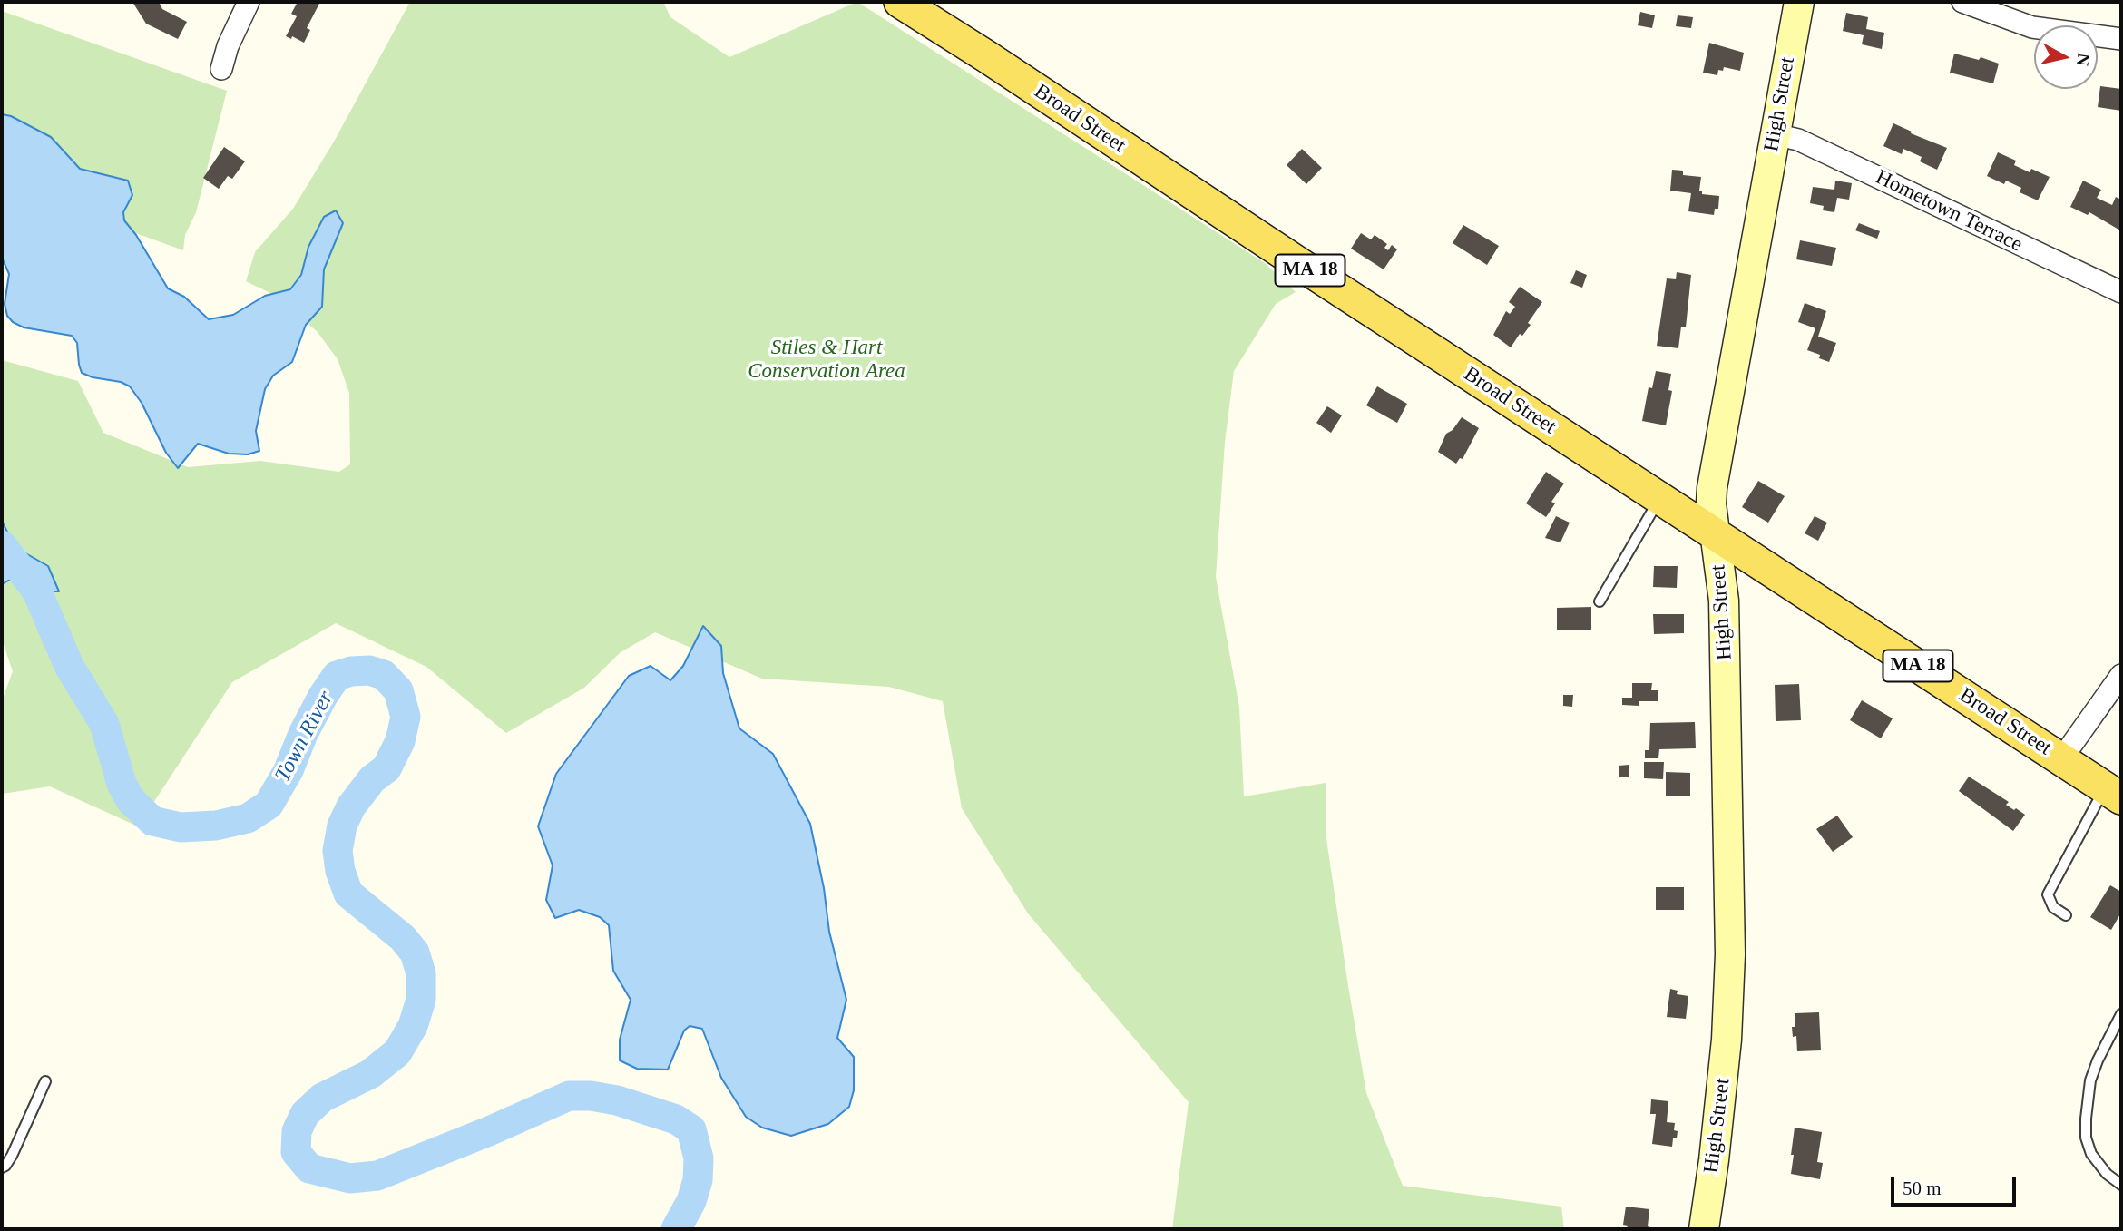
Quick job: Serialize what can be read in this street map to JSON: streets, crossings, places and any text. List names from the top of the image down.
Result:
{
  "streets": {
    "main road": ["Broad Street", "MA 18"],
    "street": ["High Street", "Hometown Terrace"]
  },
  "crossings": [
    ["High Street", "Broad Street"],
    ["High Street", "Hometown Terrace"]
  ],
  "water": ["Town River"],
  "parks": ["Stiles & Hart Conservation Area"],
  "scale_bar": "50 m",
  "north": "right"
}
